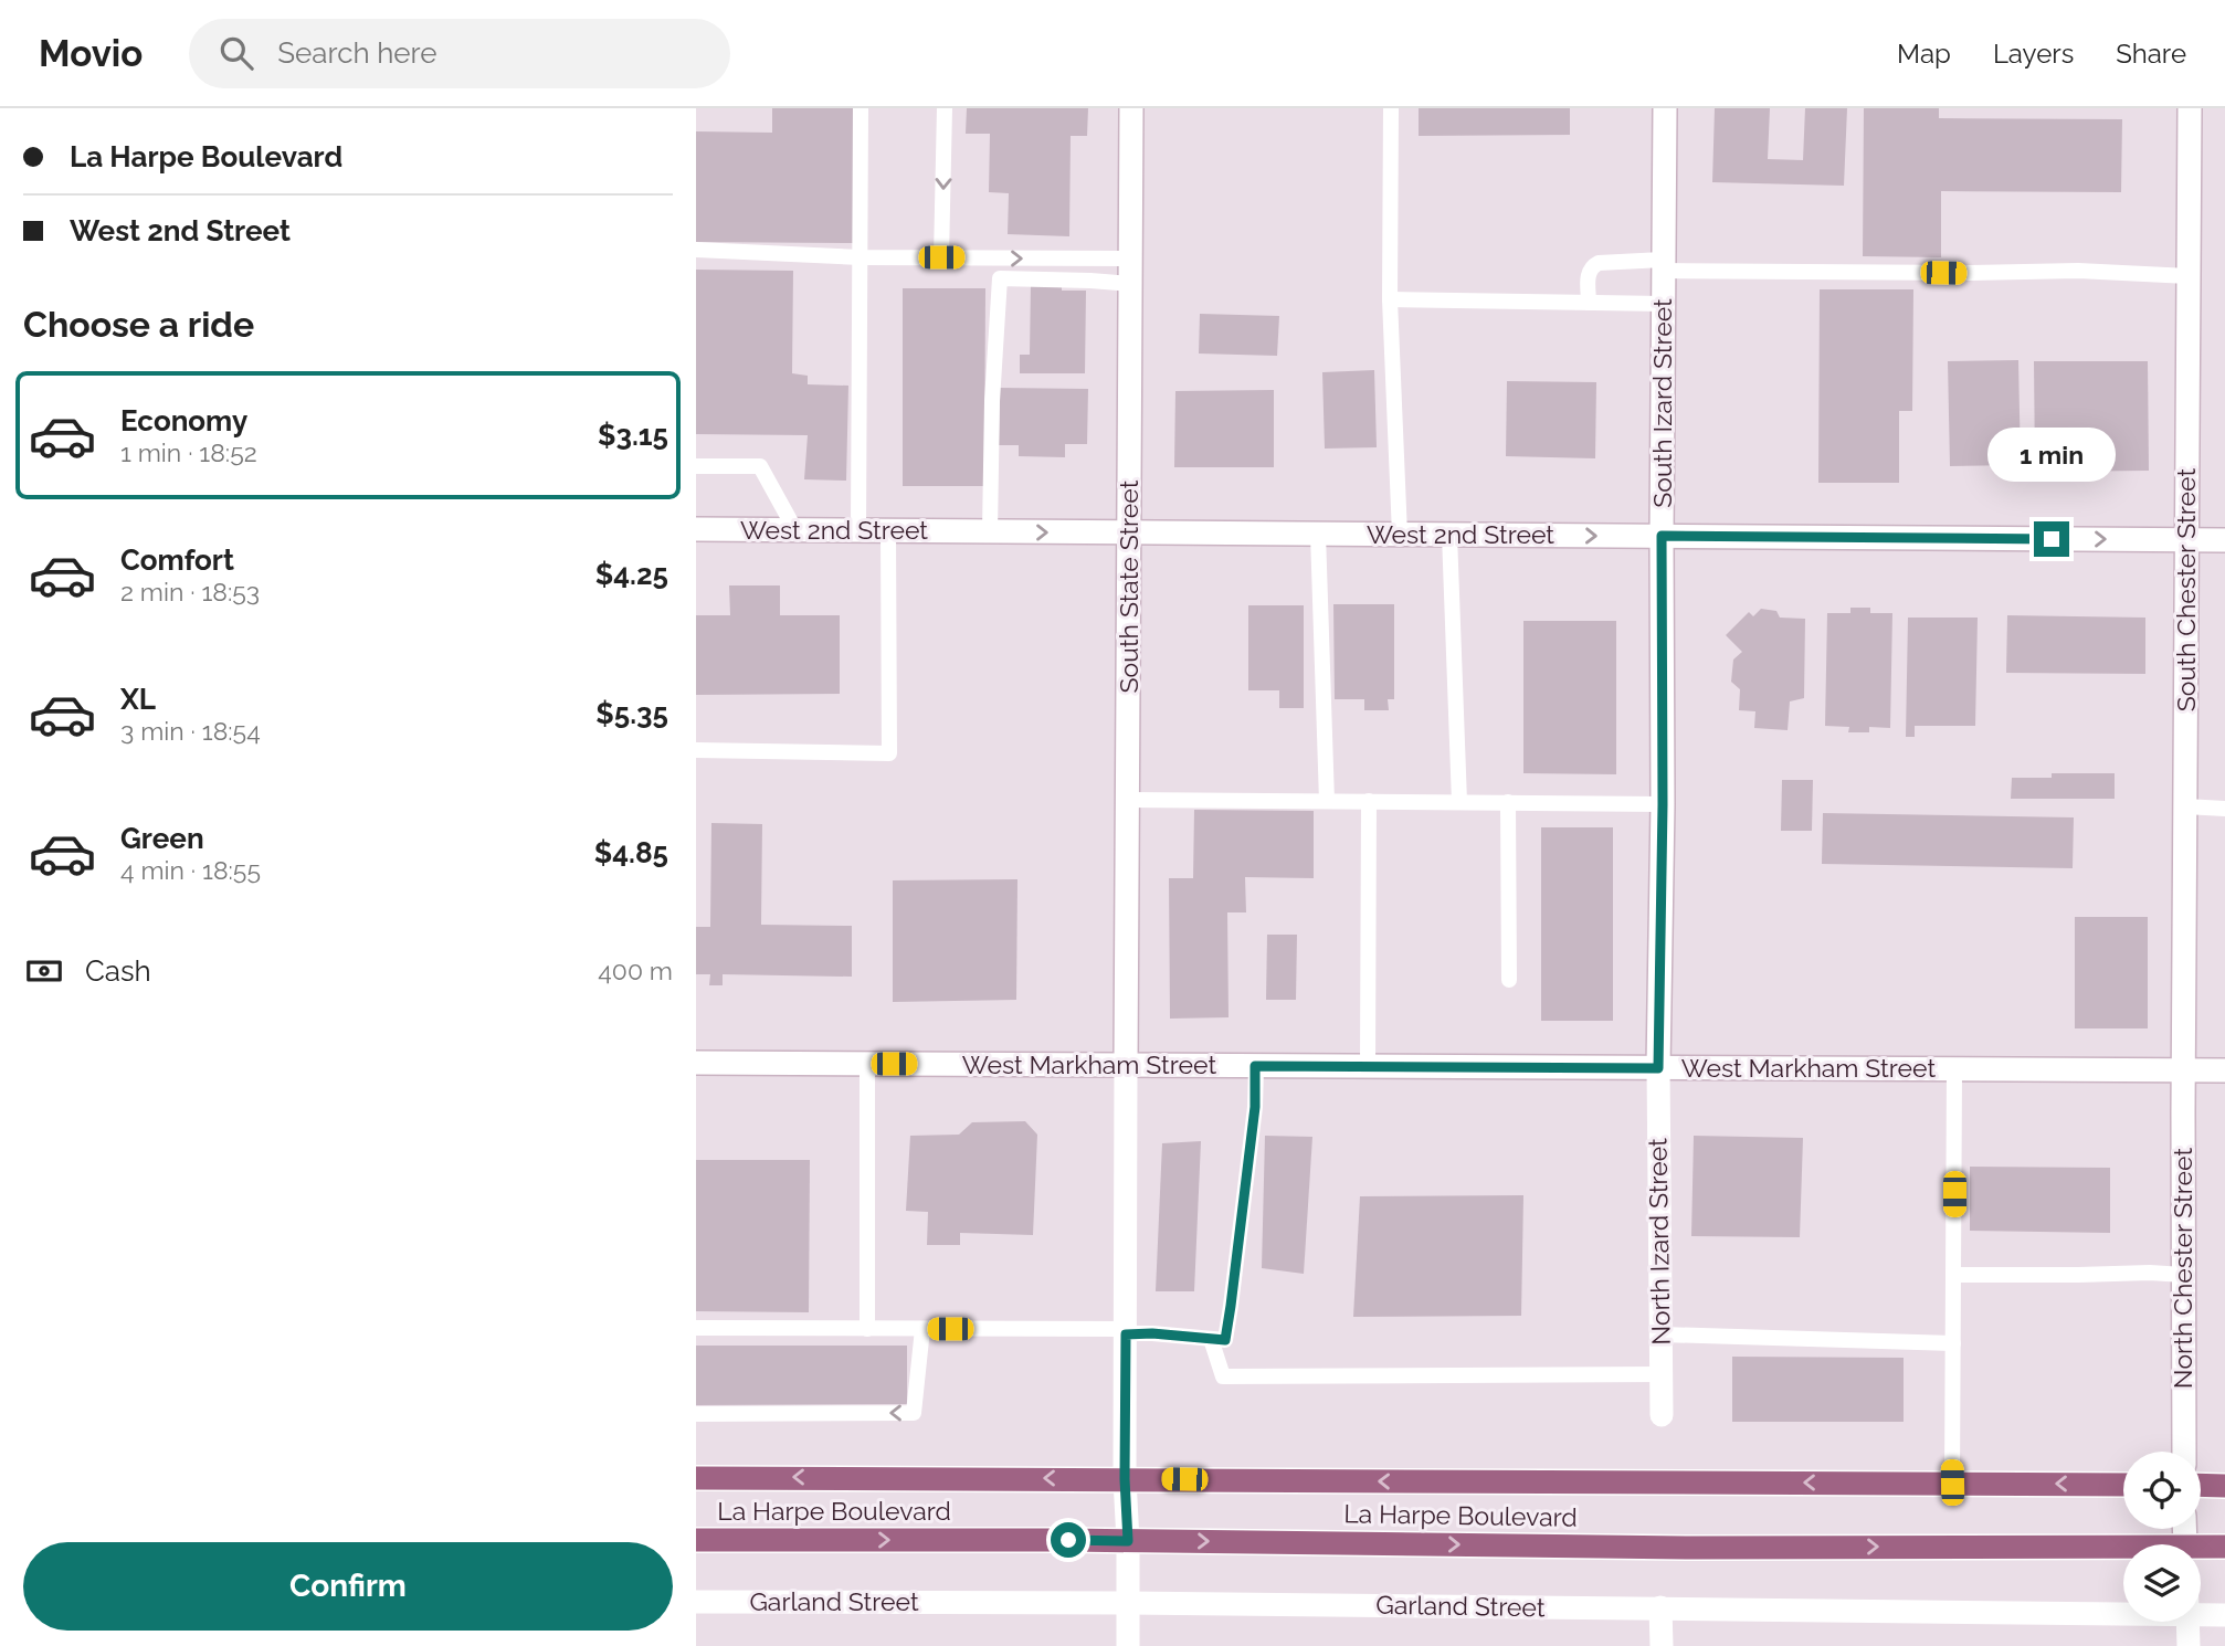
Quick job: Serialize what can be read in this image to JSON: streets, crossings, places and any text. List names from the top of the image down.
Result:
{
  "streets": {
    "main road": ["La Harpe Boulevard"],
    "street": [
      "South Izard Street",
      "West 2nd Street",
      "South State Street",
      "South Chester Street",
      "West Markham Street",
      "North Izard Street",
      "North Chester Street",
      "Garland Street"
    ]
  },
  "crossings": [
    ["South Izard Street", "West 2nd Street"],
    ["South Izard Street", "West Markham Street"],
    ["South Izard Street", "North Izard Street"],
    ["West 2nd Street", "South State Street"],
    ["West 2nd Street", "South Chester Street"],
    ["South State Street", "West Markham Street"],
    ["South State Street", "La Harpe Boulevard"],
    ["South State Street", "Garland Street"],
    ["South Chester Street", "West Markham Street"],
    ["South Chester Street", "North Chester Street"],
    ["West Markham Street", "North Izard Street"],
    ["West Markham Street", "North Chester Street"]
  ],
  "one_way": ["West 2nd Street"],
  "page": {
    "header": "Movio",
    "search": "Search here",
    "nav": ["Map", "Layers", "Share"],
    "banner": ["La Harpe Boulevard", "West 2nd Street"],
    "heading": "Choose a ride",
    "list": [
      {
        "name": "Economy",
        "note": "1 min · 18:52",
        "value": "$3.15"
      },
      {
        "name": "Comfort",
        "note": "2 min · 18:53",
        "value": "$4.25"
      },
      {
        "name": "XL",
        "note": "3 min · 18:54",
        "value": "$5.35"
      },
      {
        "name": "Green",
        "note": "4 min · 18:55",
        "value": "$4.85"
      }
    ],
    "bubble": "1 min",
    "pay": ["Cash", "400 m"],
    "buttons": "Confirm"
  }
}
